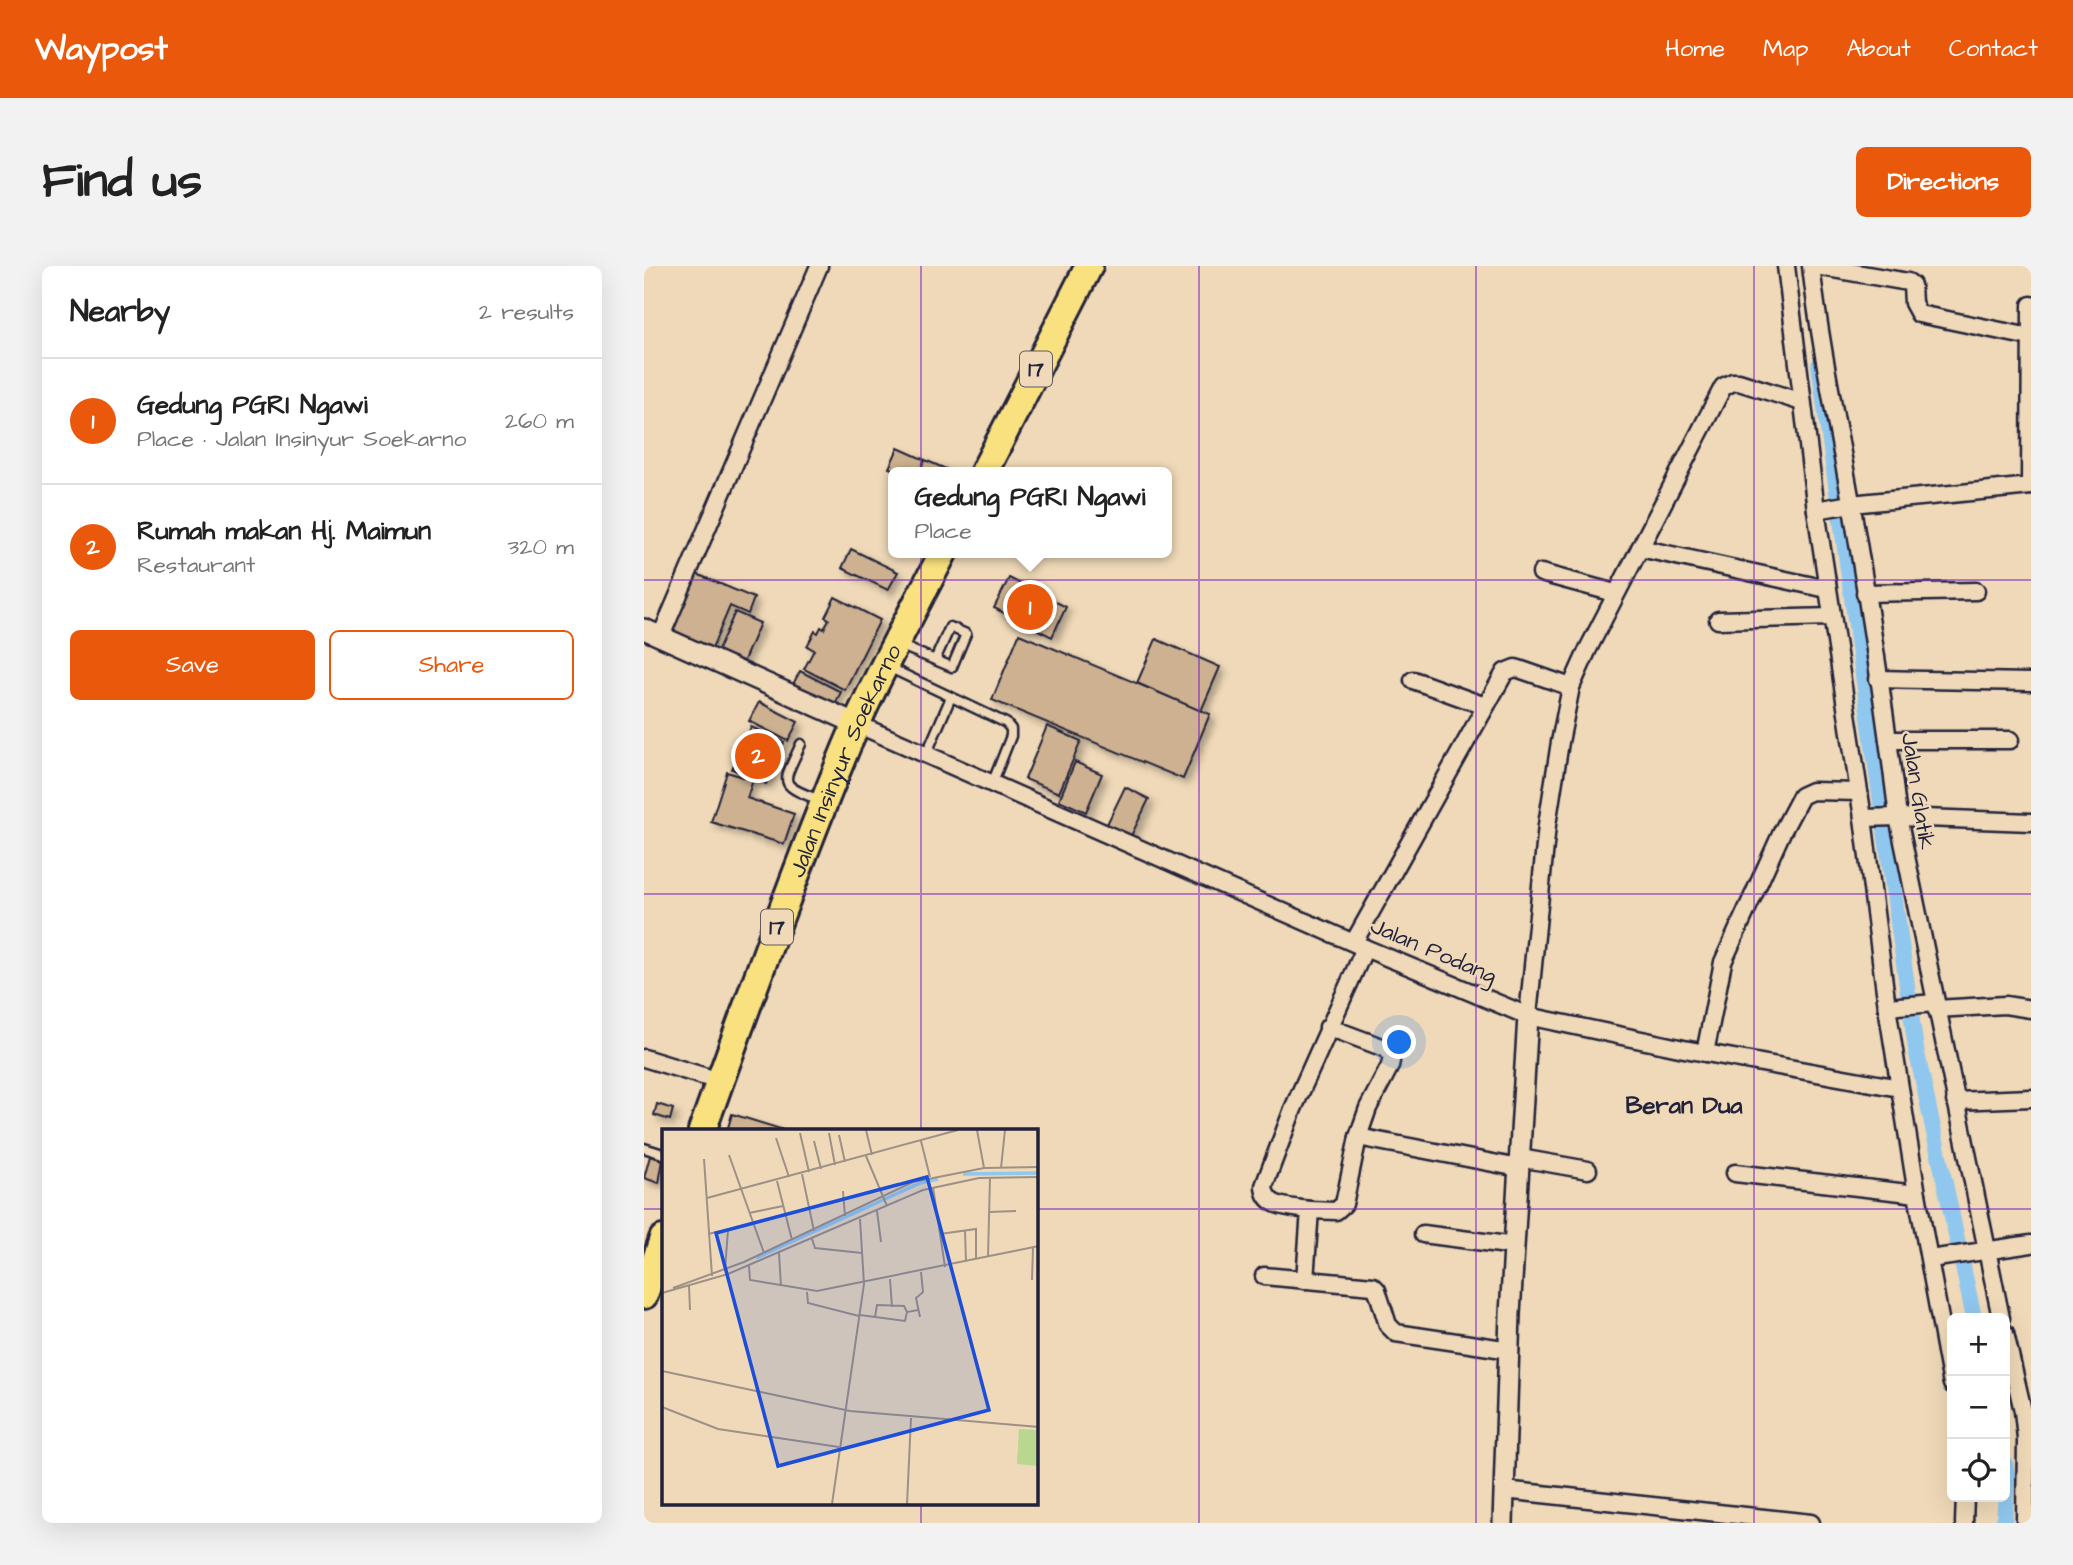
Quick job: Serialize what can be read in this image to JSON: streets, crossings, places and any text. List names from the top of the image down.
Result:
{
  "streets": {
    "highway": ["17", "Jalan Insinyur Soekarno"],
    "street": ["Jalan Glatik", "Jalan Podang"]
  },
  "crossings": [
    ["Jalan Insinyur Soekarno", "Jalan Podang"]
  ],
  "districts": ["Beran Dua"],
  "page": {
    "header": "Waypost",
    "nav": [
      "Home",
      "Map",
      "About",
      "Contact"
    ],
    "buttons": [
      "Directions",
      ["Save", "Share"]
    ],
    "title": "Find us",
    "heading": ["Nearby", "2 results"],
    "list": [
      {
        "mark": "1",
        "name": "Gedung PGRI Ngawi",
        "note": "Place · Jalan Insinyur Soekarno",
        "value": "260 m"
      },
      {
        "mark": "2",
        "name": "Rumah makan Hj. Maimun",
        "note": "Restaurant",
        "value": "320 m"
      }
    ],
    "popup": ["Gedung PGRI Ngawi", "Place"],
    "pins": ["1", "2"],
    "map_buttons": ["+", "−"]
  }
}
